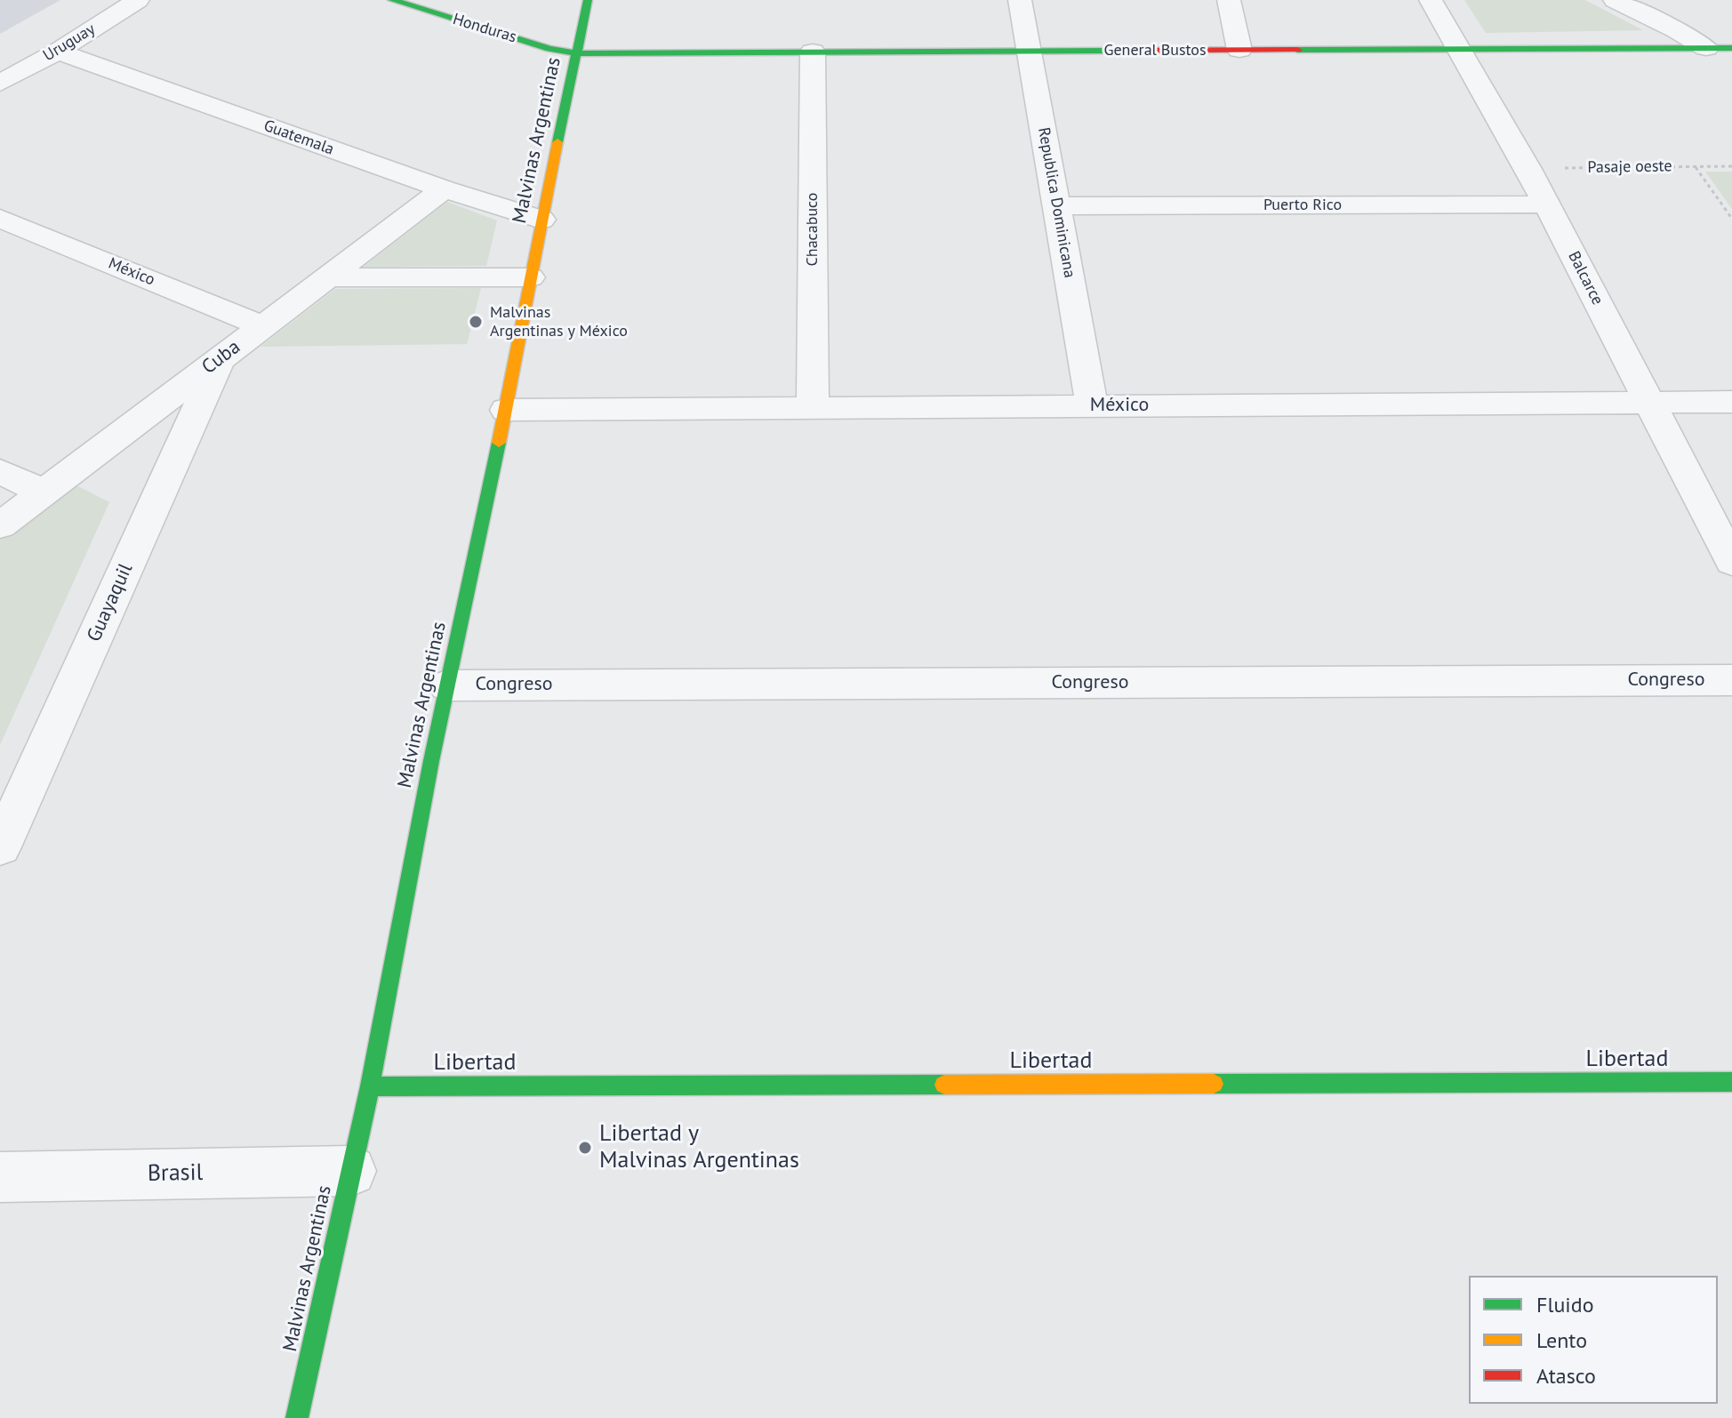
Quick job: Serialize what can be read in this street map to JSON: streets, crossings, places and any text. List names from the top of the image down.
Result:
{
  "streets": {
    "street": [
      "Honduras",
      "Uruguay",
      "General Bustos",
      "Guatemala",
      "Malvinas Argentinas",
      "Republica Dominicana",
      "Puerto Rico",
      "Chacabuco",
      "México",
      "Balcarce",
      "Cuba",
      "Guayaquil",
      "Congreso",
      "Libertad",
      "Brasil"
    ],
    "path": ["Pasaje oeste"]
  },
  "crossings": [
    ["Honduras", "General Bustos"],
    ["Honduras", "Malvinas Argentinas"],
    ["Uruguay", "Guatemala"],
    ["General Bustos", "Malvinas Argentinas"],
    ["General Bustos", "Republica Dominicana"],
    ["General Bustos", "Chacabuco"],
    ["General Bustos", "Balcarce"],
    ["Guatemala", "Malvinas Argentinas"],
    ["Guatemala", "Cuba"],
    ["Malvinas Argentinas", "México"],
    ["Malvinas Argentinas", "Congreso"],
    ["Malvinas Argentinas", "Libertad"],
    ["Malvinas Argentinas", "Brasil"],
    ["Pasaje oeste", "Balcarce"],
    ["Republica Dominicana", "Puerto Rico"],
    ["Republica Dominicana", "México"],
    ["Puerto Rico", "Balcarce"],
    ["Chacabuco", "México"],
    ["México", "Balcarce"],
    ["México", "Cuba"],
    ["Cuba", "Guayaquil"]
  ],
  "places": ["Malvinas Argentinas y México", "Libertad y Malvinas Argentinas"],
  "legend": ["Fluido", "Lento", "Atasco"]
}
